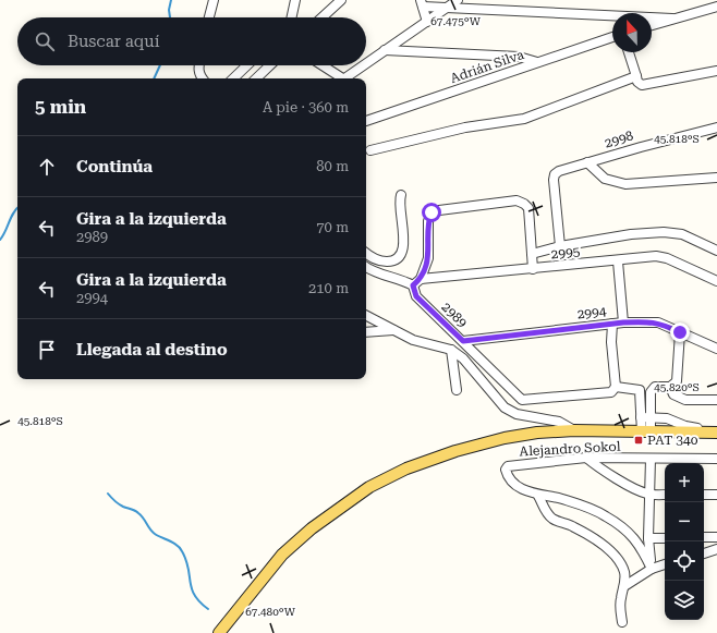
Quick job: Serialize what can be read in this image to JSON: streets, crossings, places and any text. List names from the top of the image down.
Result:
{
  "streets": {
    "street": [
      "Adrián Silva",
      "2998",
      "2995",
      "2994",
      "2989",
      "Alejandro Sokol"
    ]
  },
  "crossings": [
    ["2998", "2995"],
    ["2994", "2989"]
  ],
  "places": {
    "transit": ["PAT 340"]
  },
  "north": "top",
  "page": {
    "search": "Buscar aquí",
    "heading": ["5 min", "A pie · 360 m"],
    "list": [
      ["Continúa", "80 m"],
      ["Gira a la izquierda", "2989", "70 m"],
      ["Gira a la izquierda", "2994", "210 m"],
      "Llegada al destino"
    ],
    "map_buttons": ["+", "−"]
  },
  "coordinates": [
    "67.475°W",
    "45.818°S",
    "45.820°S",
    "67.480°W"
  ]
}
